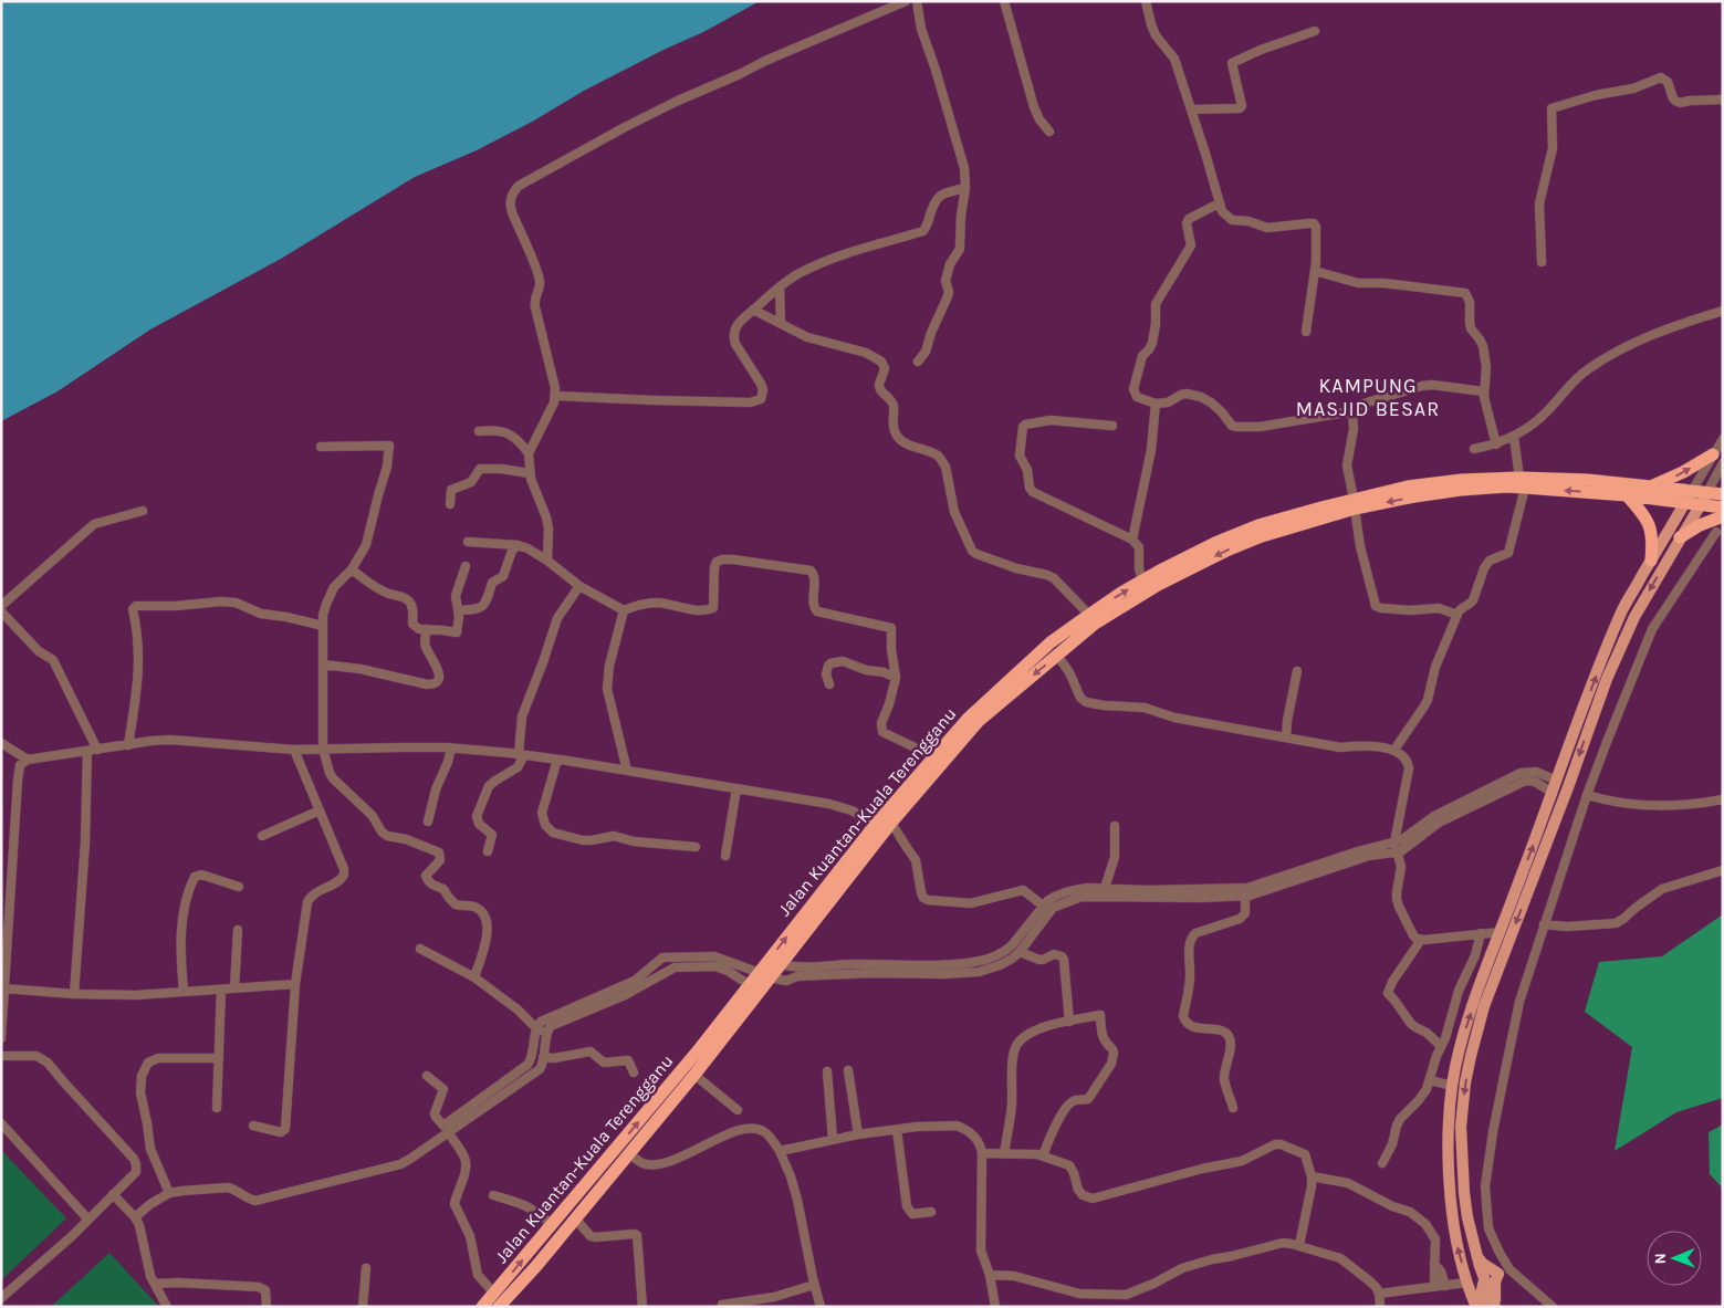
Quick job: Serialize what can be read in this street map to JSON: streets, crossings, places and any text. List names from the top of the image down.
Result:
{
  "streets": {
    "highway": ["Jalan Kuantan-Kuala Terengganu"]
  },
  "districts": ["KAMPUNG MASJID BESAR"],
  "north": "left"
}
